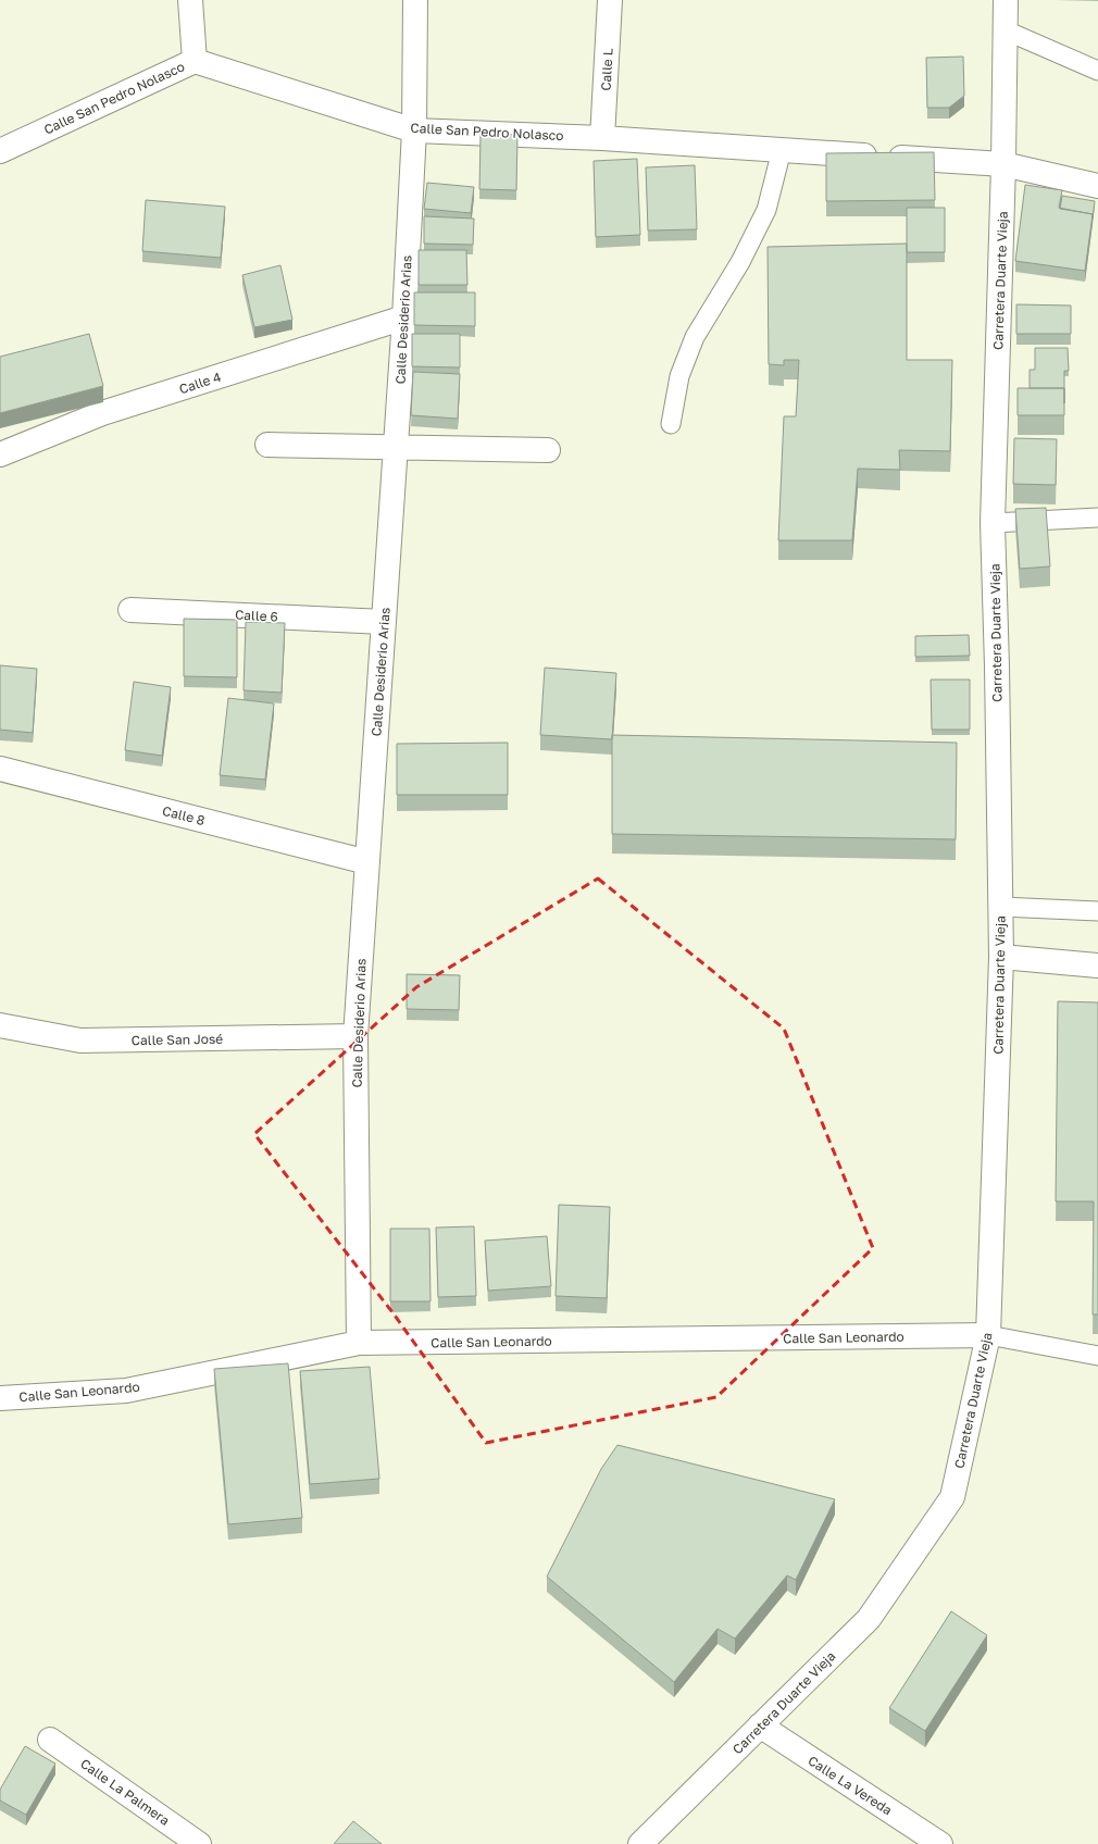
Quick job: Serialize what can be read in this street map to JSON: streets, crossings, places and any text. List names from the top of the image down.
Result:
{
  "streets": {
    "street": [
      "Calle L",
      "Calle San Pedro Nolasco",
      "Carretera Duarte Vieja",
      "Calle Desiderio Arias",
      "Calle 4",
      "Calle 6",
      "Calle 8",
      "Calle San José",
      "Calle San Leonardo",
      "Calle La Vereda",
      "Calle La Palmera"
    ]
  },
  "crossings": [
    ["Calle L", "Calle San Pedro Nolasco"],
    ["Calle San Pedro Nolasco", "Carretera Duarte Vieja"],
    ["Calle San Pedro Nolasco", "Calle Desiderio Arias"],
    ["Carretera Duarte Vieja", "Calle San Leonardo"],
    ["Carretera Duarte Vieja", "Calle La Vereda"],
    ["Calle Desiderio Arias", "Calle 4"],
    ["Calle Desiderio Arias", "Calle 6"],
    ["Calle Desiderio Arias", "Calle 8"],
    ["Calle Desiderio Arias", "Calle San José"],
    ["Calle Desiderio Arias", "Calle San Leonardo"]
  ]
}
